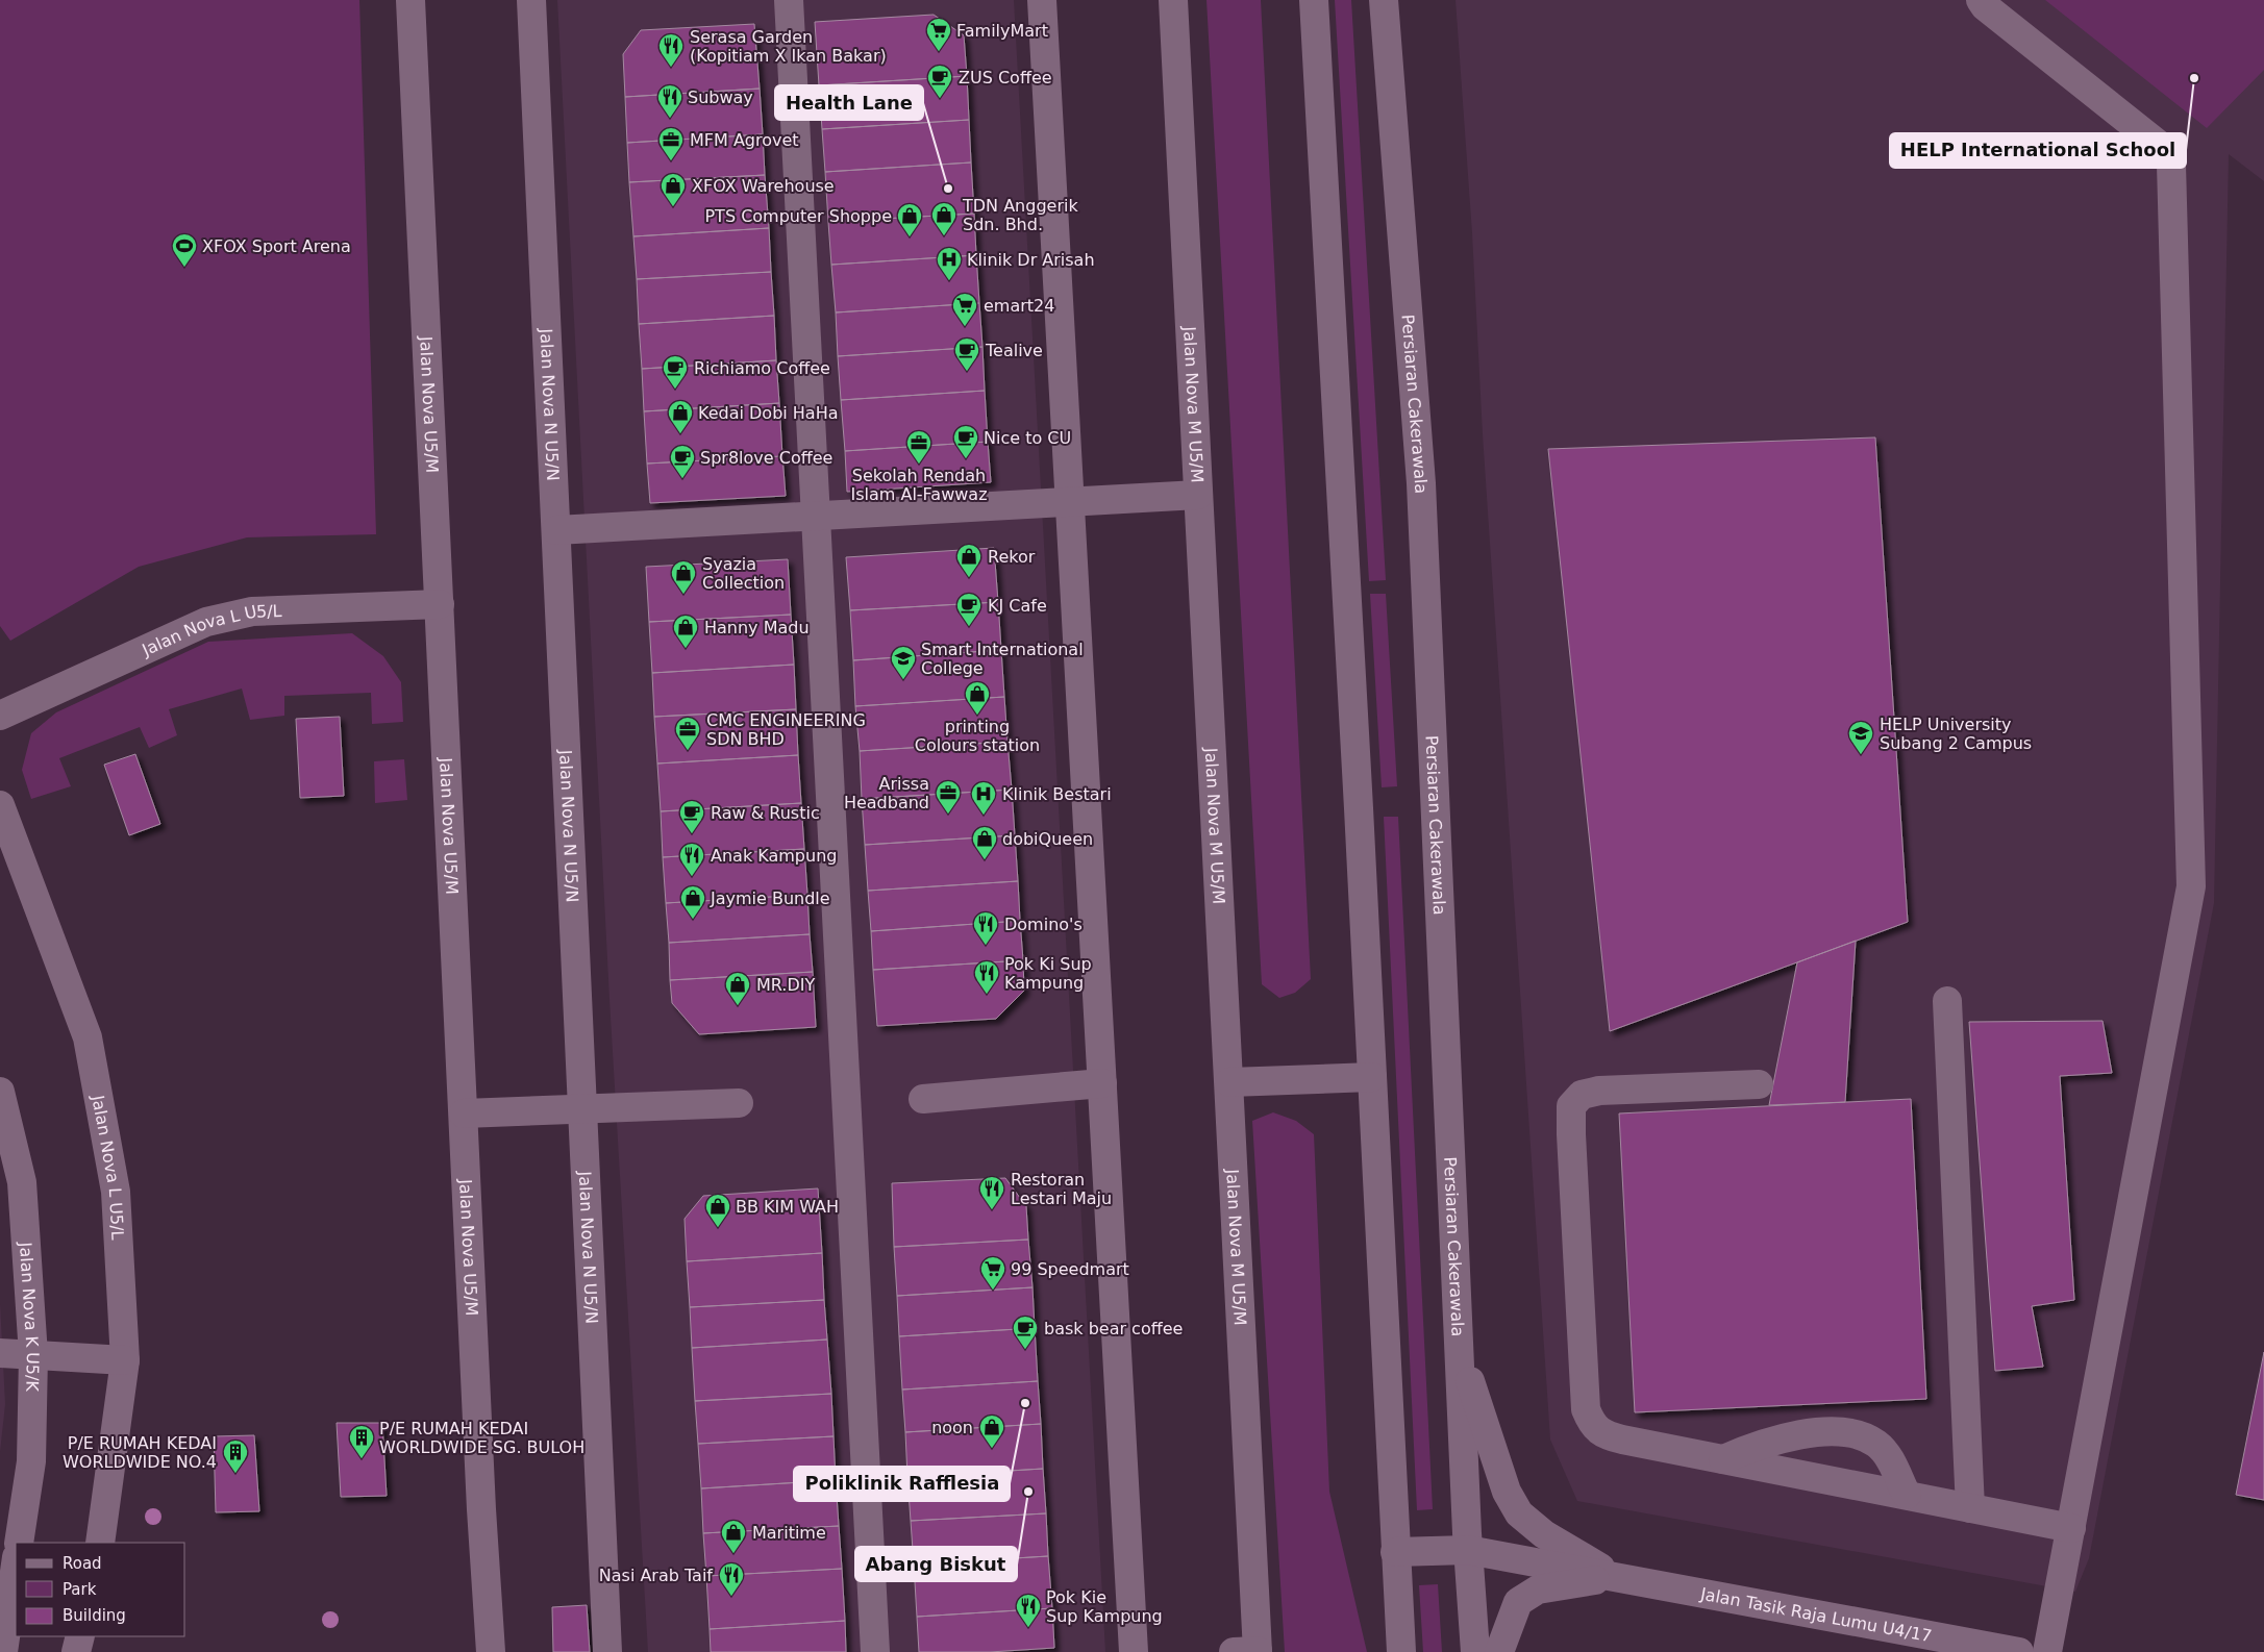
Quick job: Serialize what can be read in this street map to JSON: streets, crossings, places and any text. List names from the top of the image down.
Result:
{
  "streets": {
    "street": [
      "Jalan Nova N U5/N",
      "Persiaran Cakerawala",
      "Jalan Nova U5/M",
      "Jalan Nova M U5/M",
      "Jalan Nova L U5/L",
      "Jalan Nova K U5/K",
      "Jalan Tasik Raja Lumu U4/17"
    ]
  },
  "crossings": [
    ["Persiaran Cakerawala", "Jalan Tasik Raja Lumu U4/17"],
    ["Jalan Nova U5/M", "Jalan Nova L U5/L"]
  ],
  "places": {
    "supermarket": ["FamilyMart", "emart24", "99 Speedmart"],
    "restaurant": [
      "Serasa Garden (Kopitiam X Ikan Bakar)",
      "Subway",
      "Anak Kampung",
      "Domino's",
      "Pok Ki Sup Kampung",
      "Restoran Lestari Maju",
      "Nasi Arab Taif",
      "Pok Kie Sup Kampung"
    ],
    "other": [
      "HELP International School",
      "Health Lane",
      "Poliklinik Rafflesia",
      "Abang Biskut"
    ],
    "cafe": [
      "ZUS Coffee",
      "Tealive",
      "Richiamo Coffee",
      "Nice to CU",
      "Spr8love Coffee",
      "KJ Cafe",
      "Raw & Rustic",
      "bask bear coffee"
    ],
    "office": [
      "MFM Agrovet",
      "Sekolah Rendah Islam Al-Fawwaz",
      "CMC ENGINEERING SDN BHD",
      "Arissa Headband"
    ],
    "shop": [
      "XFOX Warehouse",
      "TDN Anggerik Sdn. Bhd.",
      "PTS Computer Shoppe",
      "Kedai Dobi HaHa",
      "Rekor",
      "Syazia Collection",
      "Hanny Madu",
      "printing Colours station",
      "dobiQueen",
      "Jaymie Bundle",
      "MR.DIY",
      "BB KIM WAH",
      "noon",
      "Maritime"
    ],
    "sports": ["XFOX Sport Arena"],
    "hospital": ["Klinik Dr Arisah", "Klinik Bestari"],
    "school or university": ["Smart International College", "HELP University Subang 2 Campus"],
    "building": ["P/E RUMAH KEDAI WORLDWIDE SG. BULOH", "P/E RUMAH KEDAI WORLDWIDE NO.4"]
  },
  "legend": ["Road", "Park", "Building"]
}
